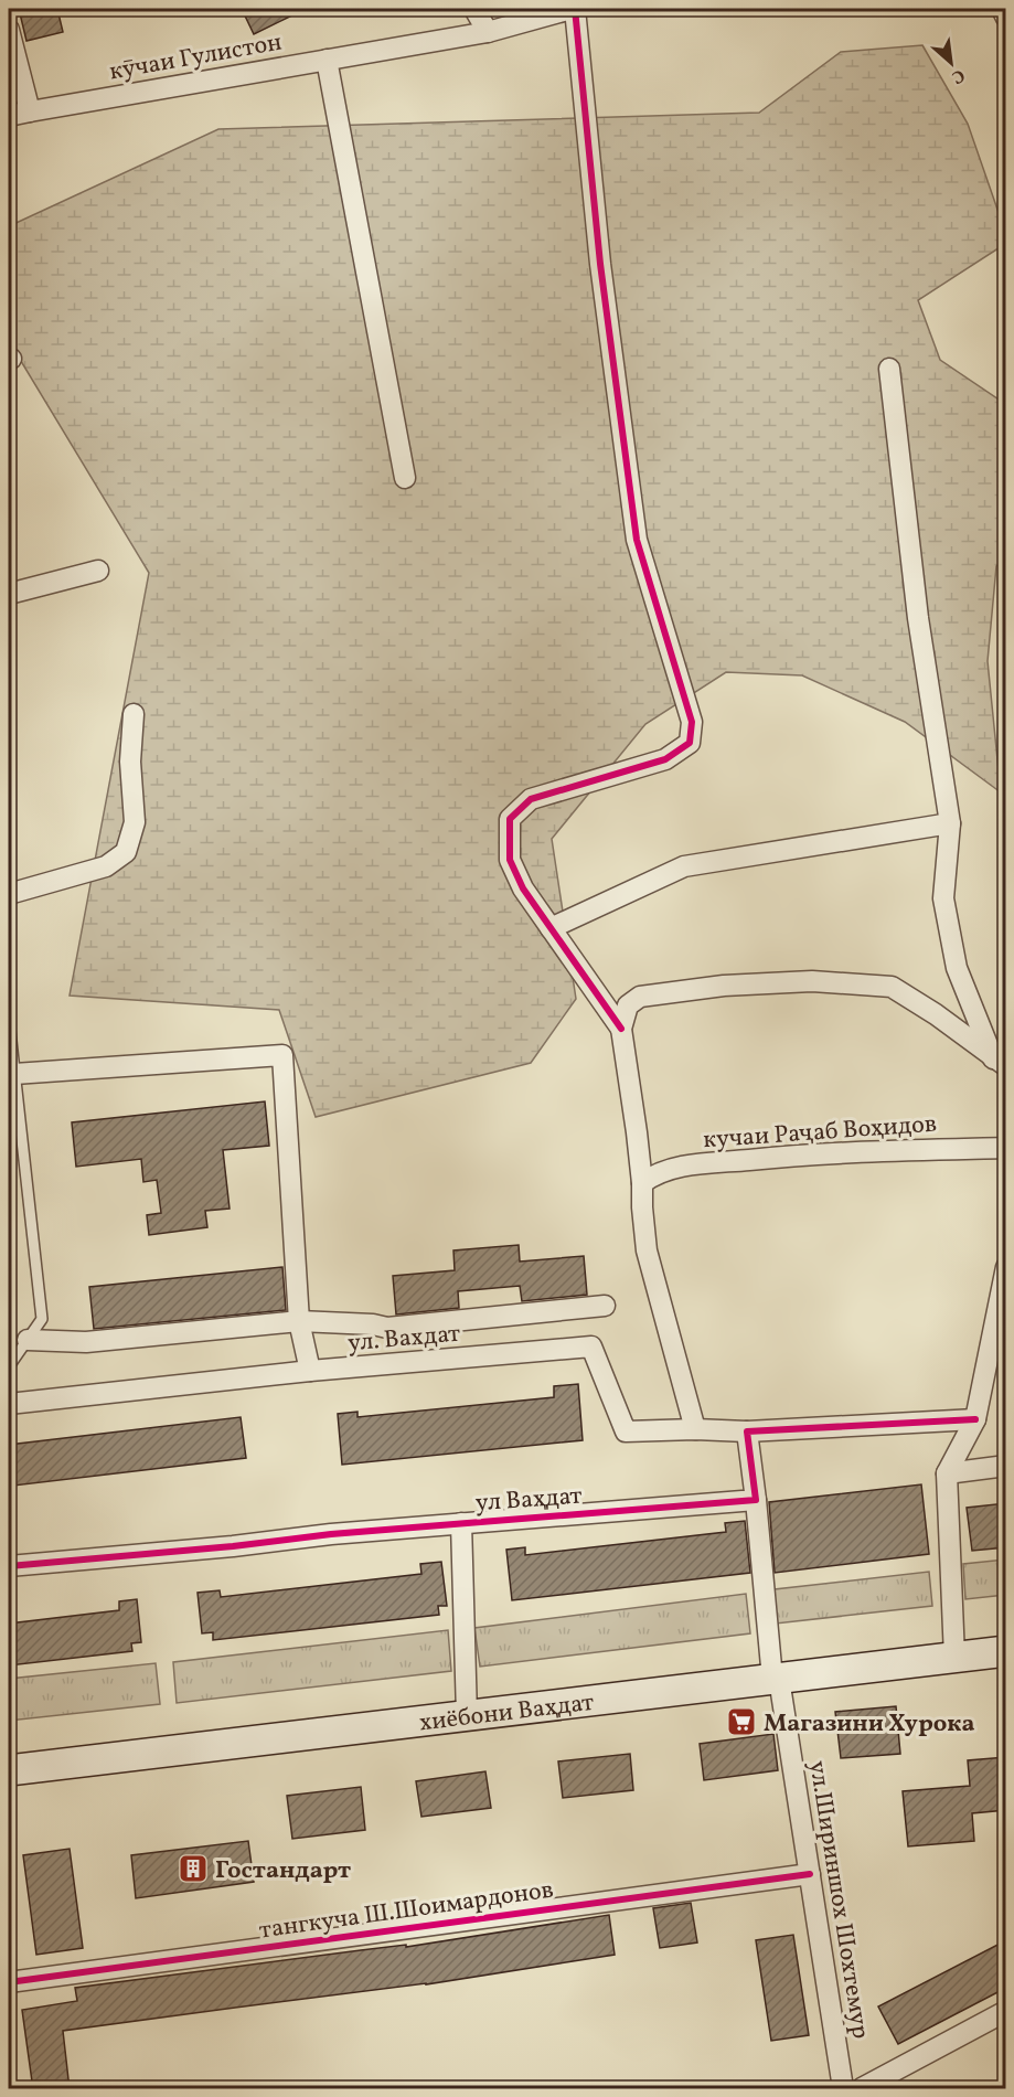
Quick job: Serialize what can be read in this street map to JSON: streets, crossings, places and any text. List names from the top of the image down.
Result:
{
  "streets": {
    "main road": ["хиёбони Ваҳдат"],
    "street": [
      "кӯчаи Гулистон",
      "кучаи Раҷаб Воҳидов",
      "ул. Вахдат",
      "ул Ваҳдат",
      "ул.Шириншох Шохтемур",
      "тангкуча Ш.Шоимардонов"
    ]
  },
  "crossings": [
    ["хиёбони Ваҳдат", "ул.Шириншох Шохтемур"],
    ["ул.Шириншох Шохтемур", "тангкуча Ш.Шоимардонов"]
  ],
  "places": {
    "supermarket": ["Магазини Хурока"],
    "building": ["Гостандарт"]
  },
  "north": "bottom right"
}
